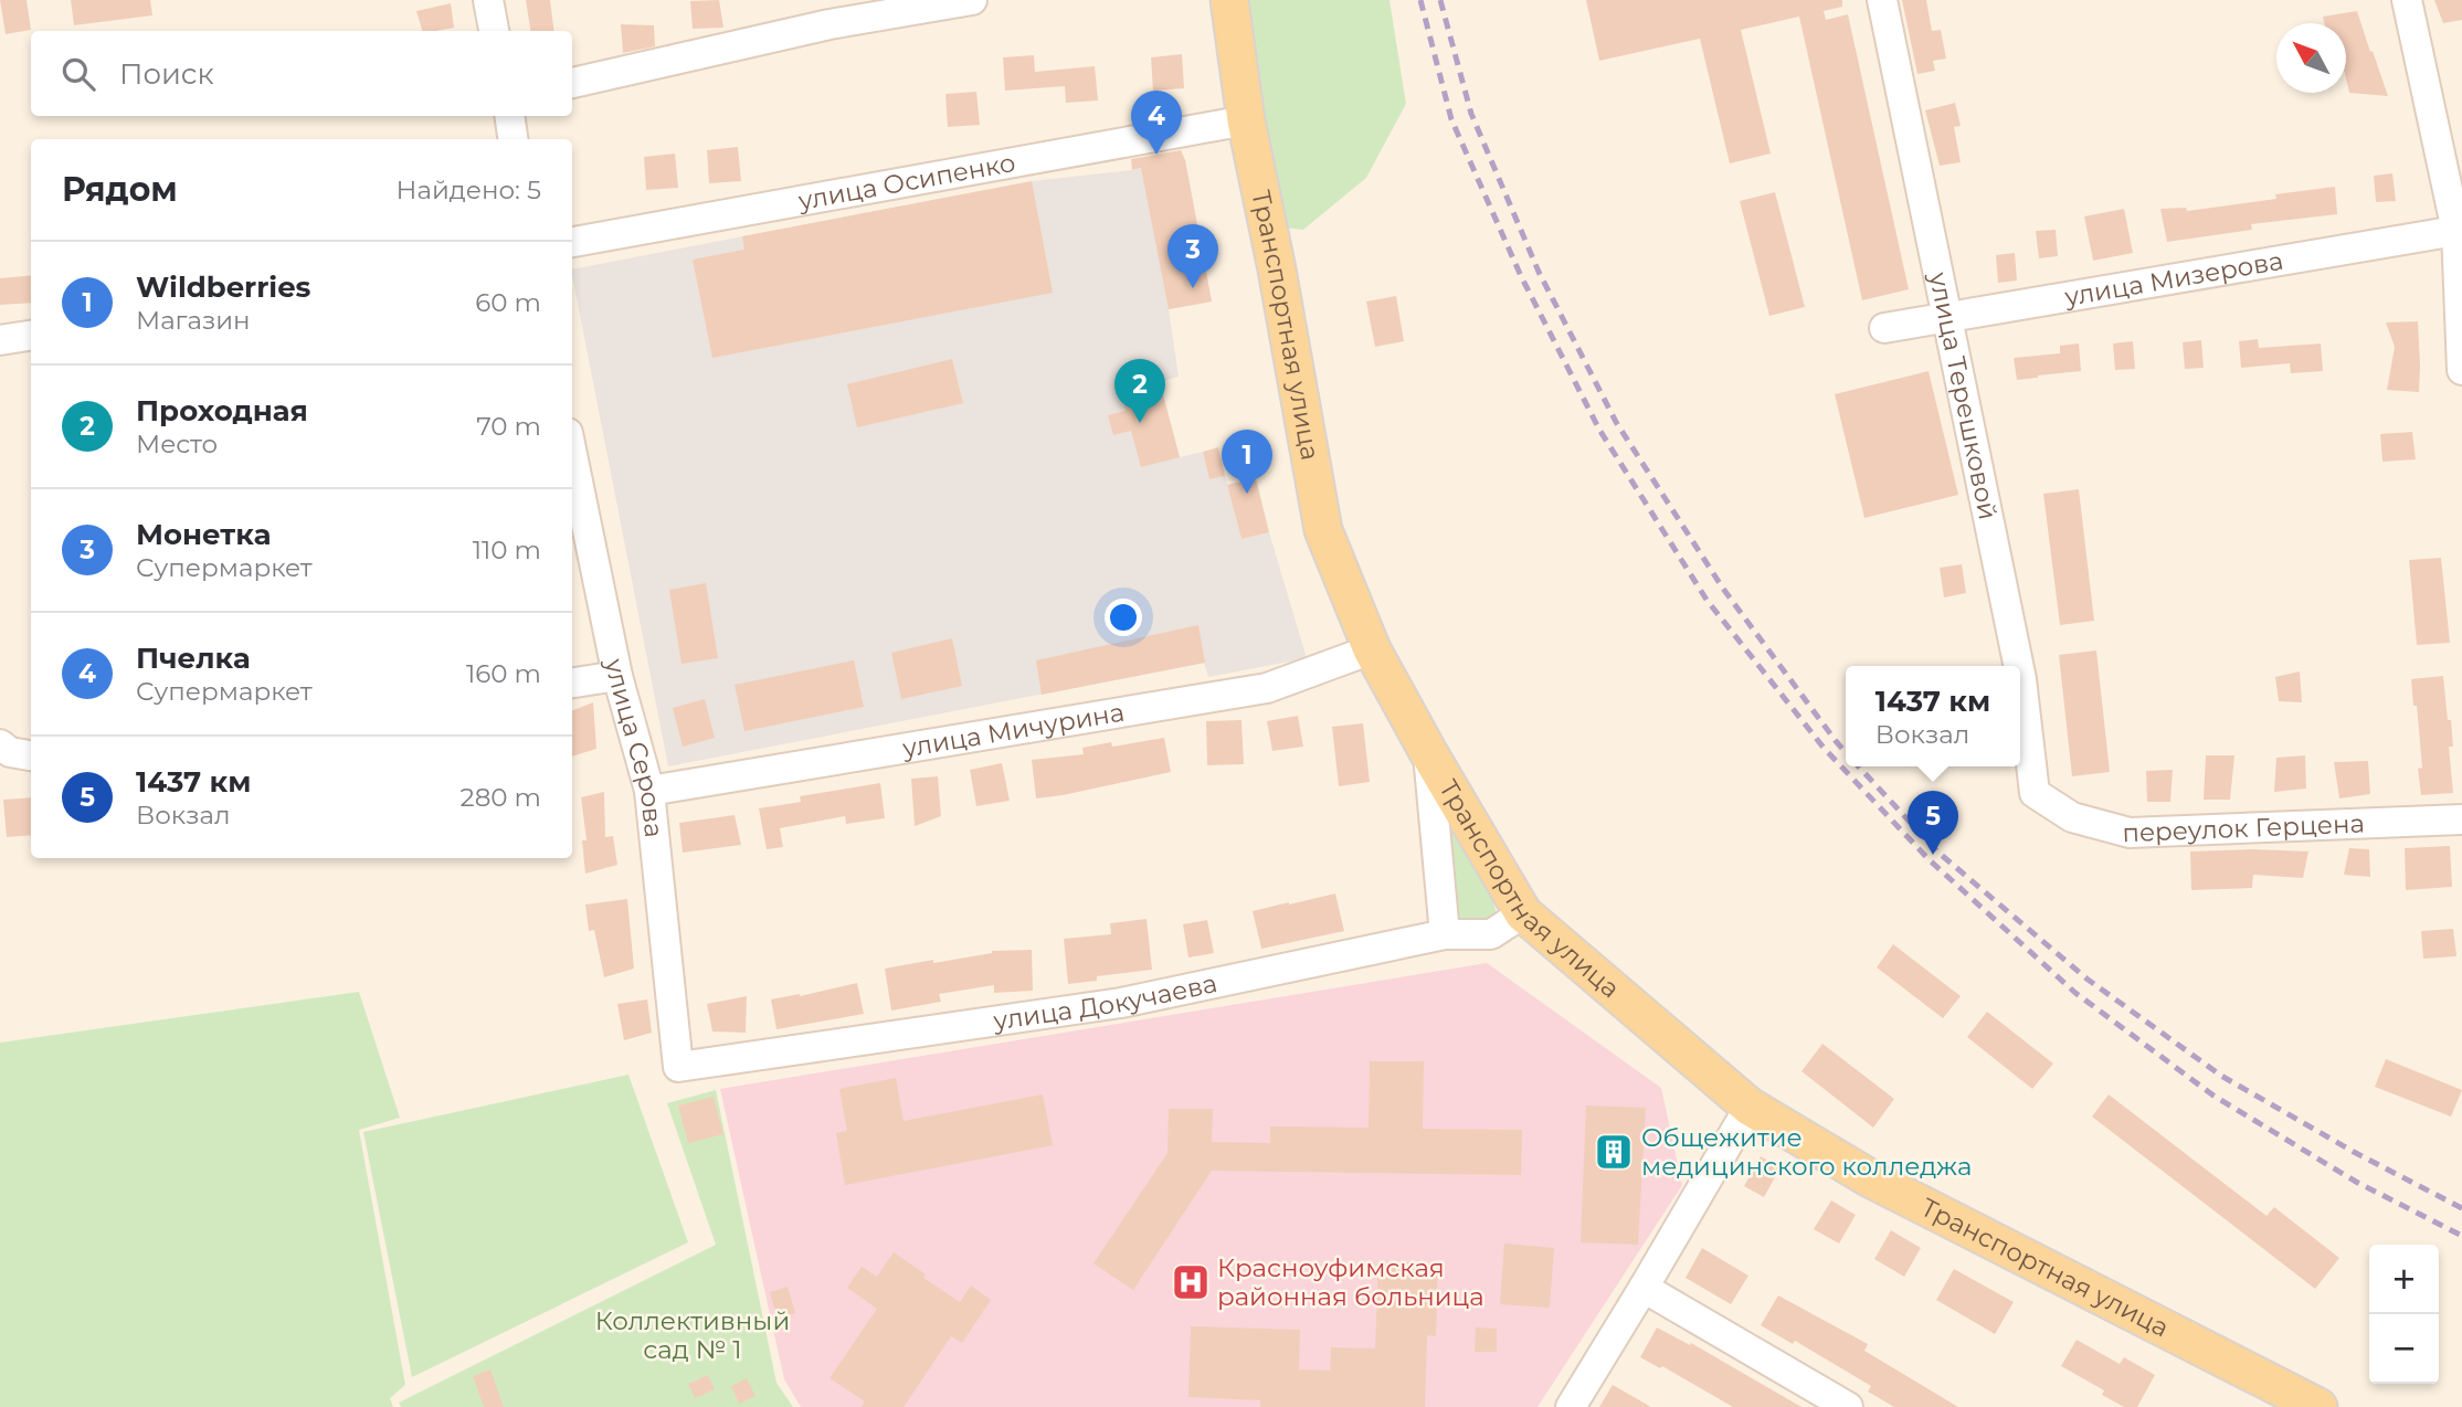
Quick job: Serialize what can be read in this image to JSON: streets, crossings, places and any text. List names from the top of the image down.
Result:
{
  "streets": {
    "main road": ["Транспортная улица"],
    "street": [
      "улица Осипенко",
      "улица Мизерова",
      "улица Терешковой",
      "улица Мичурина",
      "улица Серова",
      "переулок Герцена",
      "улица Докучаева"
    ]
  },
  "crossings": [
    ["улица Осипенко", "Транспортная улица"],
    ["улица Мизерова", "улица Терешковой"],
    ["Транспортная улица", "улица Мичурина"],
    ["Транспортная улица", "улица Докучаева"],
    ["улица Терешковой", "переулок Герцена"],
    ["улица Мичурина", "улица Серова"],
    ["улица Серова", "улица Докучаева"]
  ],
  "parks": ["Коллективный сад № 1"],
  "places": {
    "building": ["Общежитие медицинского колледжа"],
    "hospital": ["Красноуфимская районная больница"]
  },
  "north": "top left",
  "page": {
    "search": "Поиск",
    "pins": [
      "4",
      "3",
      "2",
      "1",
      "5"
    ],
    "heading": ["Рядом", "Найдено: 5"],
    "list": [
      {
        "mark": "1",
        "name": "Wildberries",
        "note": "Магазин",
        "value": "60 m"
      },
      {
        "mark": "2",
        "name": "Проходная",
        "note": "Место",
        "value": "70 m"
      },
      {
        "mark": "3",
        "name": "Монетка",
        "note": "Супермаркет",
        "value": "110 m"
      },
      {
        "mark": "4",
        "name": "Пчелка",
        "note": "Супермаркет",
        "value": "160 m"
      },
      {
        "mark": "5",
        "name": "1437 км",
        "note": "Вокзал",
        "value": "280 m"
      }
    ],
    "popup": ["1437 км", "Вокзал"],
    "map_buttons": ["+", "−"]
  }
}
